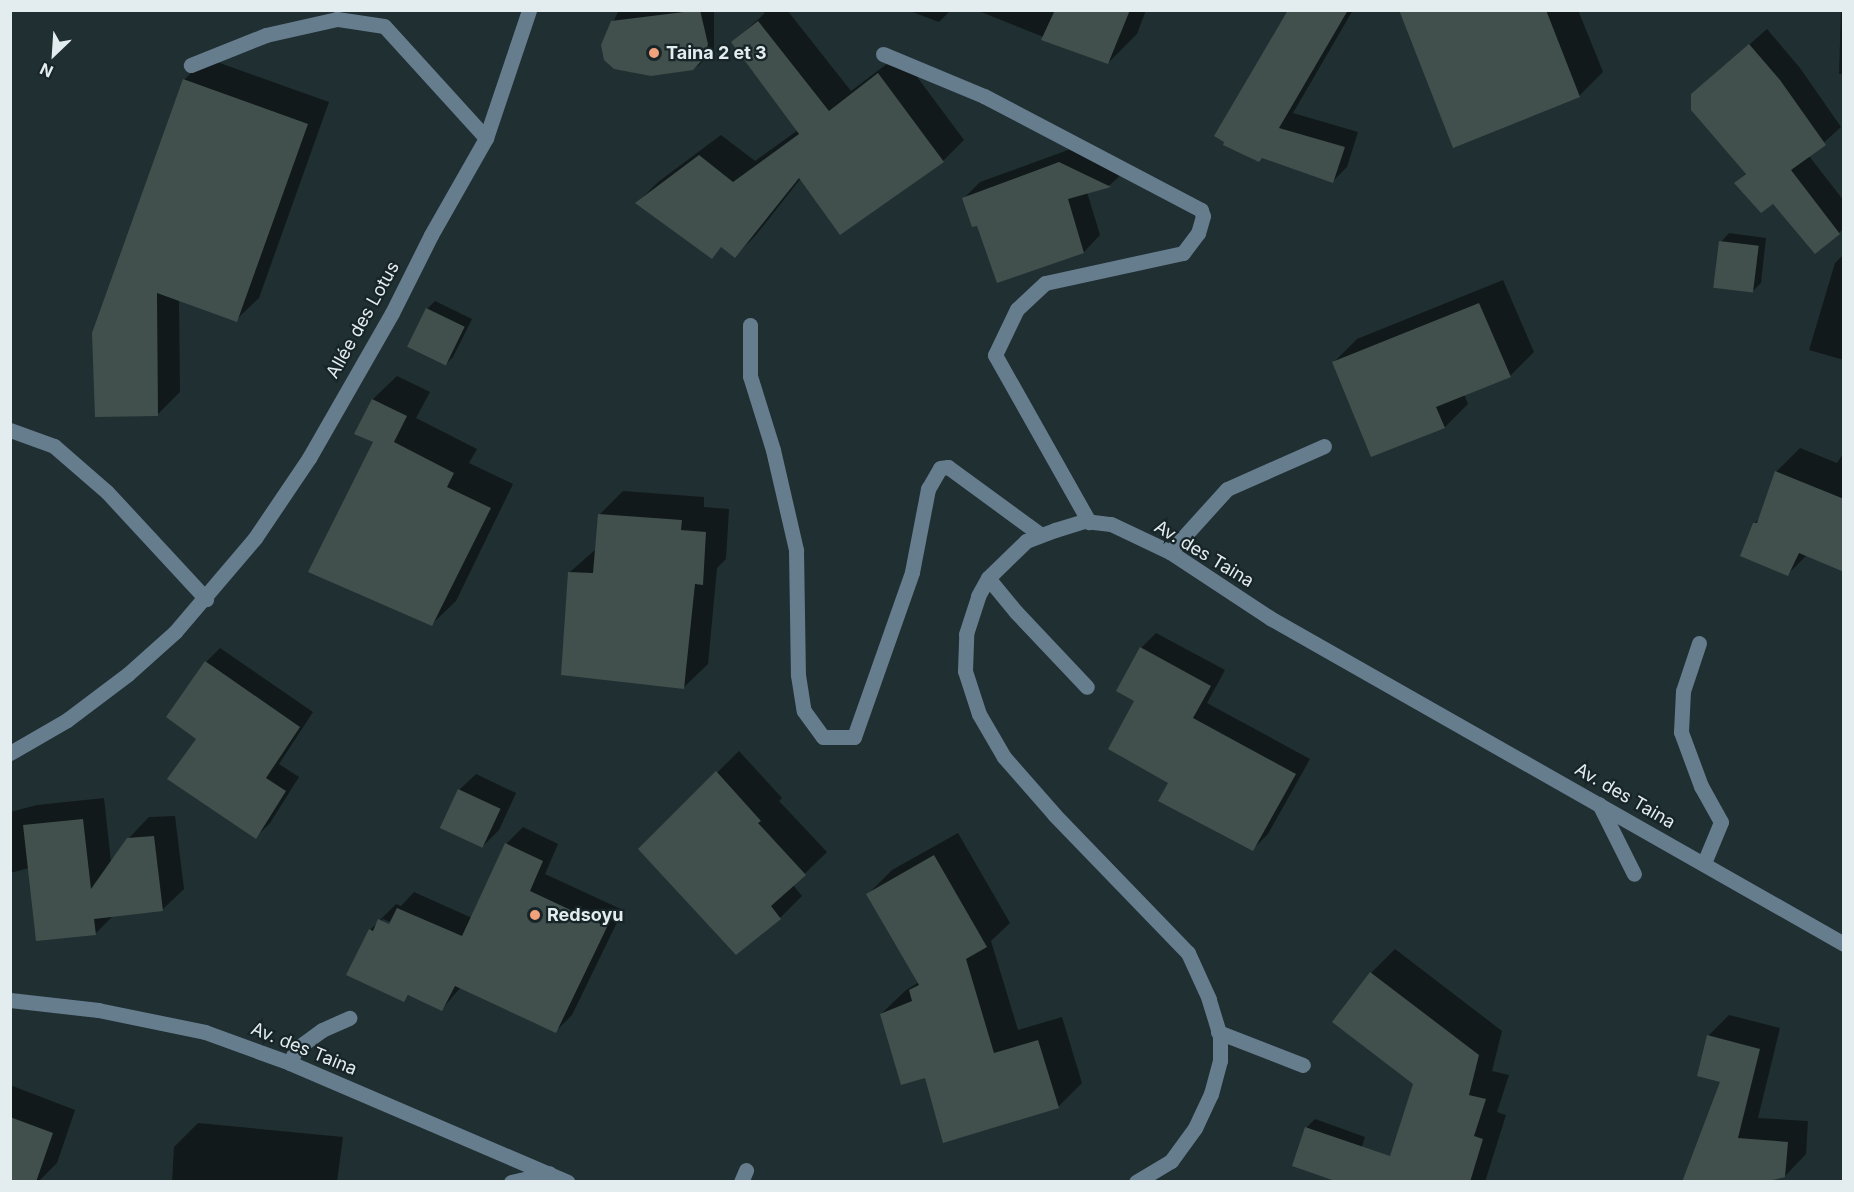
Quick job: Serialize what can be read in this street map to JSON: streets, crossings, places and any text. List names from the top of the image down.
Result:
{
  "streets": {
    "street": ["Allée des Lotus", "Av. des Taina"]
  },
  "places": ["Taina 2 et 3", "Redsoyu"],
  "north": "bottom left"
}
